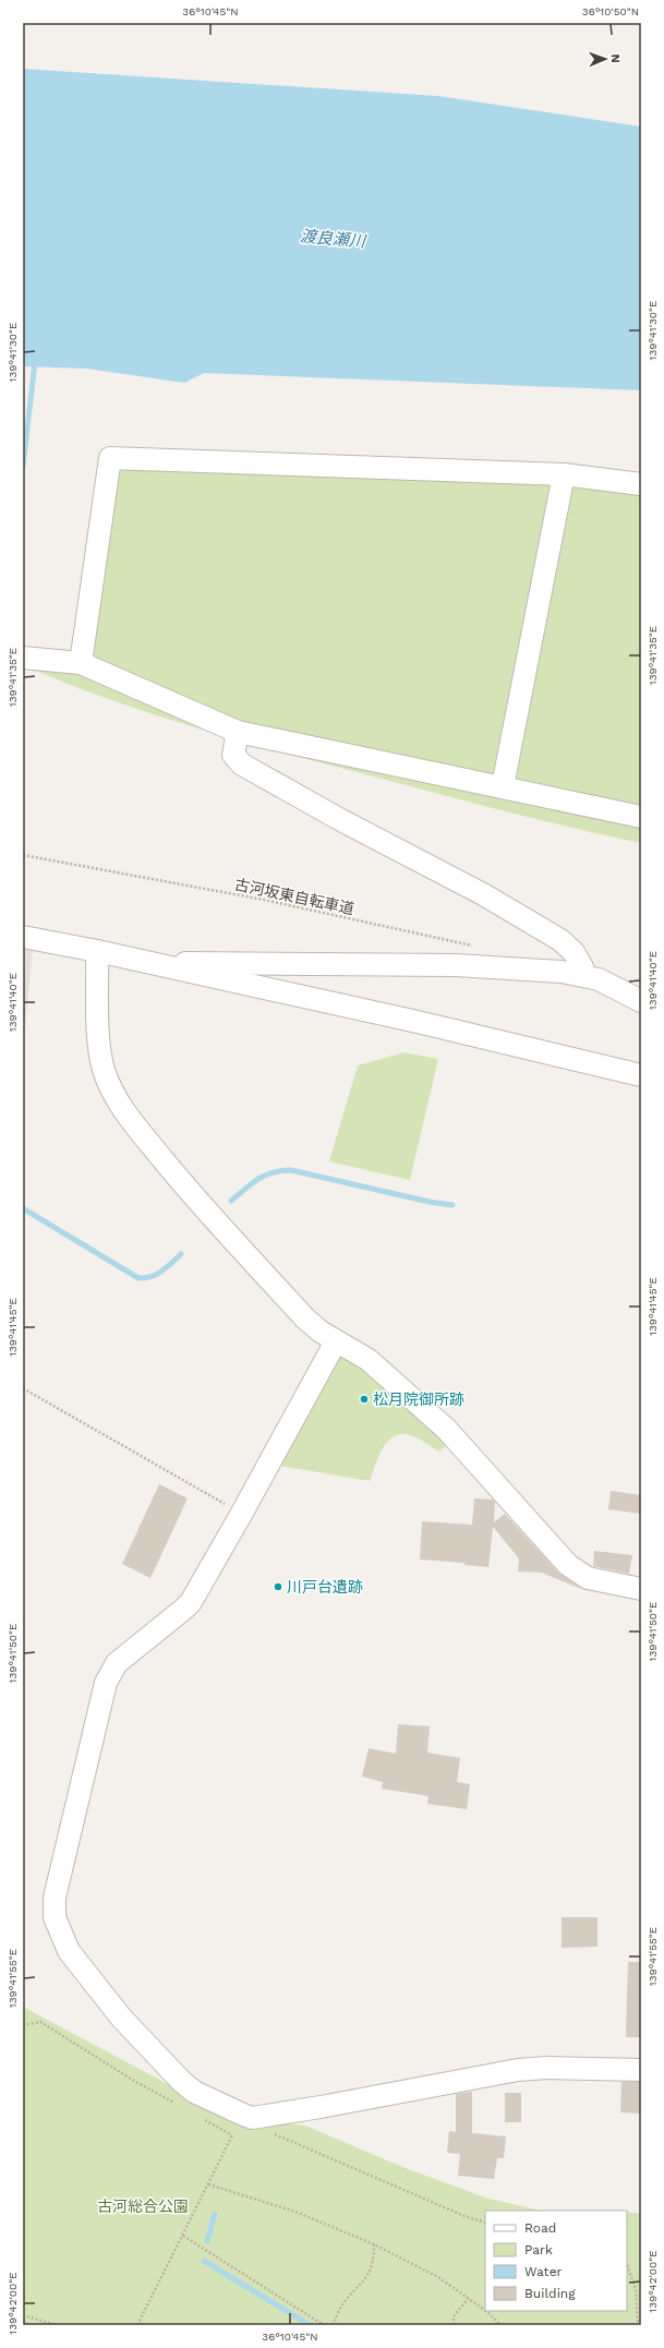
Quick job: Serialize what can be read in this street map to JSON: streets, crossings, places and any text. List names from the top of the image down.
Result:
{
  "streets": {
    "path": ["古河坂東自転車道"]
  },
  "water": ["渡良瀬川"],
  "parks": ["古河総合公園"],
  "places": ["松月院御所跡", "川戸台遺跡"],
  "legend": [
    "Road",
    "Park",
    "Water",
    "Building"
  ],
  "north": "right",
  "coordinates": [
    "36°10'45\"N",
    "36°10'50\"N",
    "139°41'30\"E",
    "139°41'35\"E",
    "139°41'40\"E",
    "139°41'45\"E",
    "139°41'50\"E",
    "139°41'55\"E",
    "139°42'00\"E"
  ]
}
